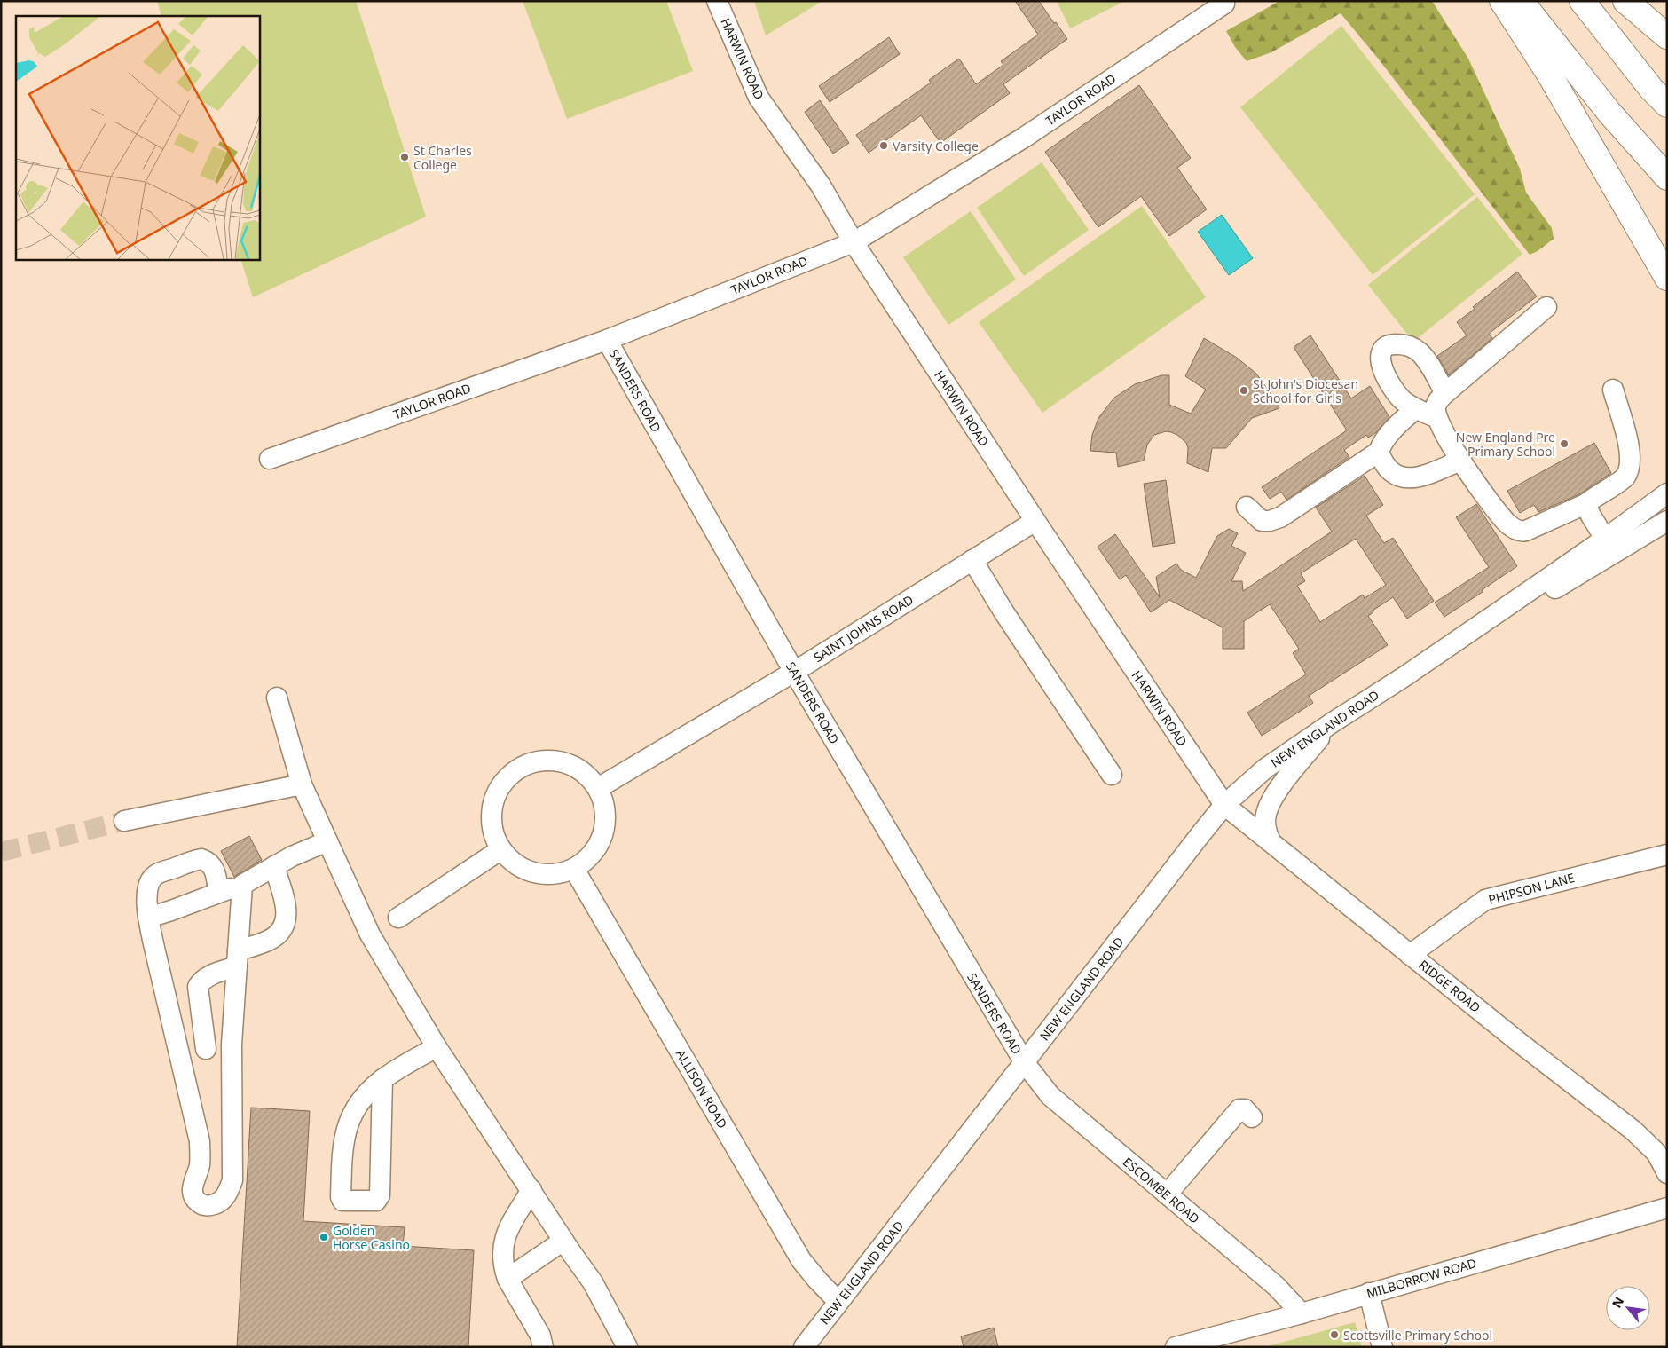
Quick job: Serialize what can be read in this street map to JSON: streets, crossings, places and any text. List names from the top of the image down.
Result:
{
  "streets": {
    "street": [
      "HARWIN ROAD",
      "TAYLOR ROAD",
      "SANDERS ROAD",
      "SAINT JOHNS ROAD",
      "NEW ENGLAND ROAD",
      "PHIPSON LANE",
      "RIDGE ROAD",
      "ALLISON ROAD",
      "ESCOMBE ROAD",
      "MILBORROW ROAD"
    ]
  },
  "crossings": [
    ["HARWIN ROAD", "TAYLOR ROAD"],
    ["HARWIN ROAD", "SAINT JOHNS ROAD"],
    ["HARWIN ROAD", "NEW ENGLAND ROAD"],
    ["HARWIN ROAD", "RIDGE ROAD"],
    ["TAYLOR ROAD", "SANDERS ROAD"],
    ["SANDERS ROAD", "SAINT JOHNS ROAD"],
    ["SANDERS ROAD", "NEW ENGLAND ROAD"],
    ["SANDERS ROAD", "ESCOMBE ROAD"],
    ["SAINT JOHNS ROAD", "ALLISON ROAD"],
    ["NEW ENGLAND ROAD", "RIDGE ROAD"],
    ["NEW ENGLAND ROAD", "ALLISON ROAD"],
    ["NEW ENGLAND ROAD", "ESCOMBE ROAD"],
    ["PHIPSON LANE", "RIDGE ROAD"],
    ["ESCOMBE ROAD", "MILBORROW ROAD"]
  ],
  "places": [
    "Varsity College",
    "St Charles College",
    "St John's Diocesan School for Girls",
    "New England Pre Primary School",
    "Golden Horse Casino",
    "Scottsville Primary School"
  ],
  "north": "top left"
}
